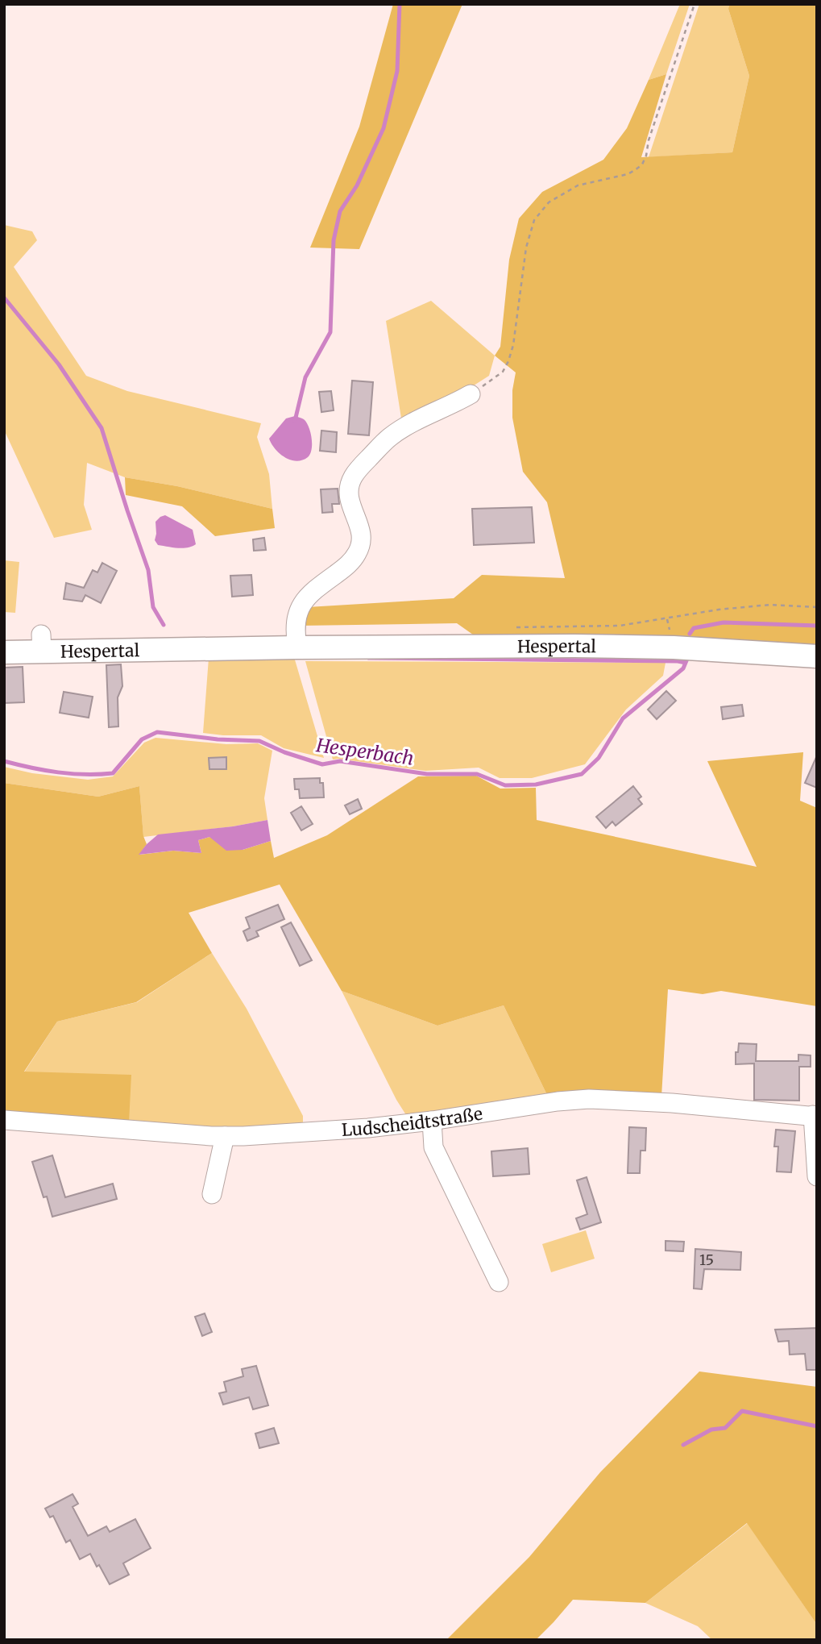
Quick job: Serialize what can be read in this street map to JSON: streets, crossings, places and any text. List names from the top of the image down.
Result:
{
  "streets": {
    "main road": ["Hespertal"],
    "street": ["Ludscheidtstraße"]
  },
  "water": ["Hesperbach"],
  "house_numbers": ["15"]
}
